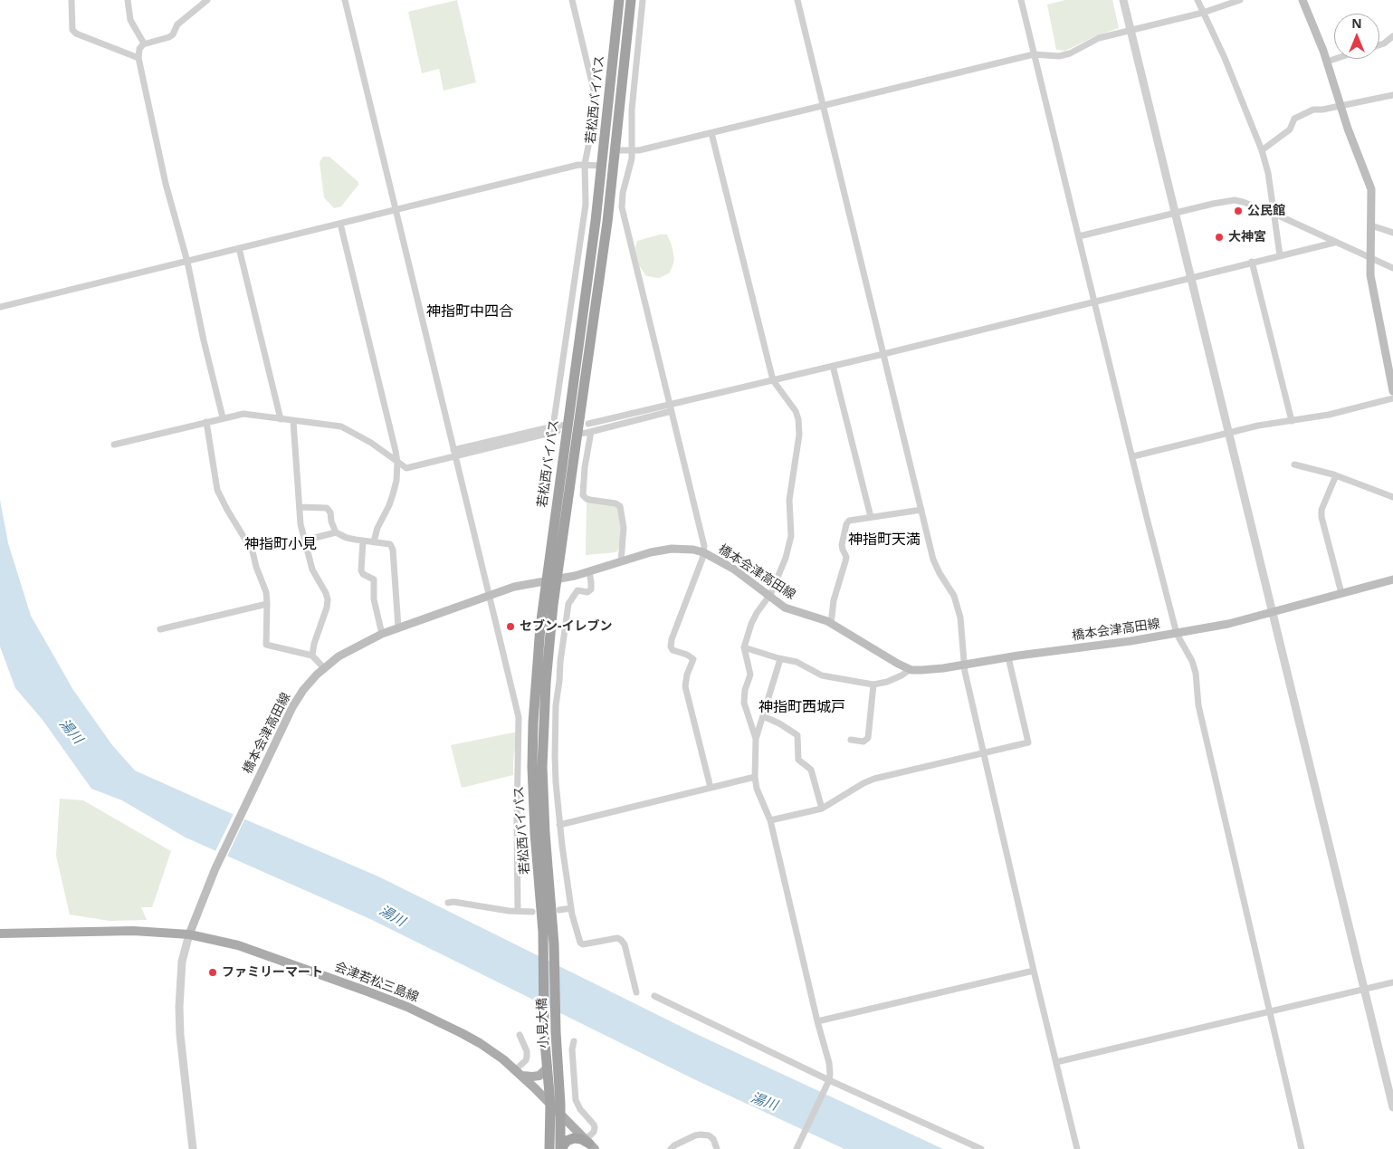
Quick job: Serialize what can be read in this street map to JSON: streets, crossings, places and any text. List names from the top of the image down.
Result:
{
  "streets": {
    "highway": ["若松西バイパス", "小見大橋"],
    "main road": ["橋本会津高田線", "会津若松三島線"]
  },
  "crossings": [
    ["若松西バイパス", "橋本会津高田線"],
    ["若松西バイパス", "小見大橋"],
    ["橋本会津高田線", "会津若松三島線"],
    ["会津若松三島線", "小見大橋"]
  ],
  "districts": [
    "神指町中四合",
    "神指町天満",
    "神指町小見",
    "神指町西城戸"
  ],
  "water": ["湯川"],
  "places": [
    "公民館",
    "大神宮",
    "セブン-イレブン",
    "ファミリーマート"
  ],
  "north": "top"
}
